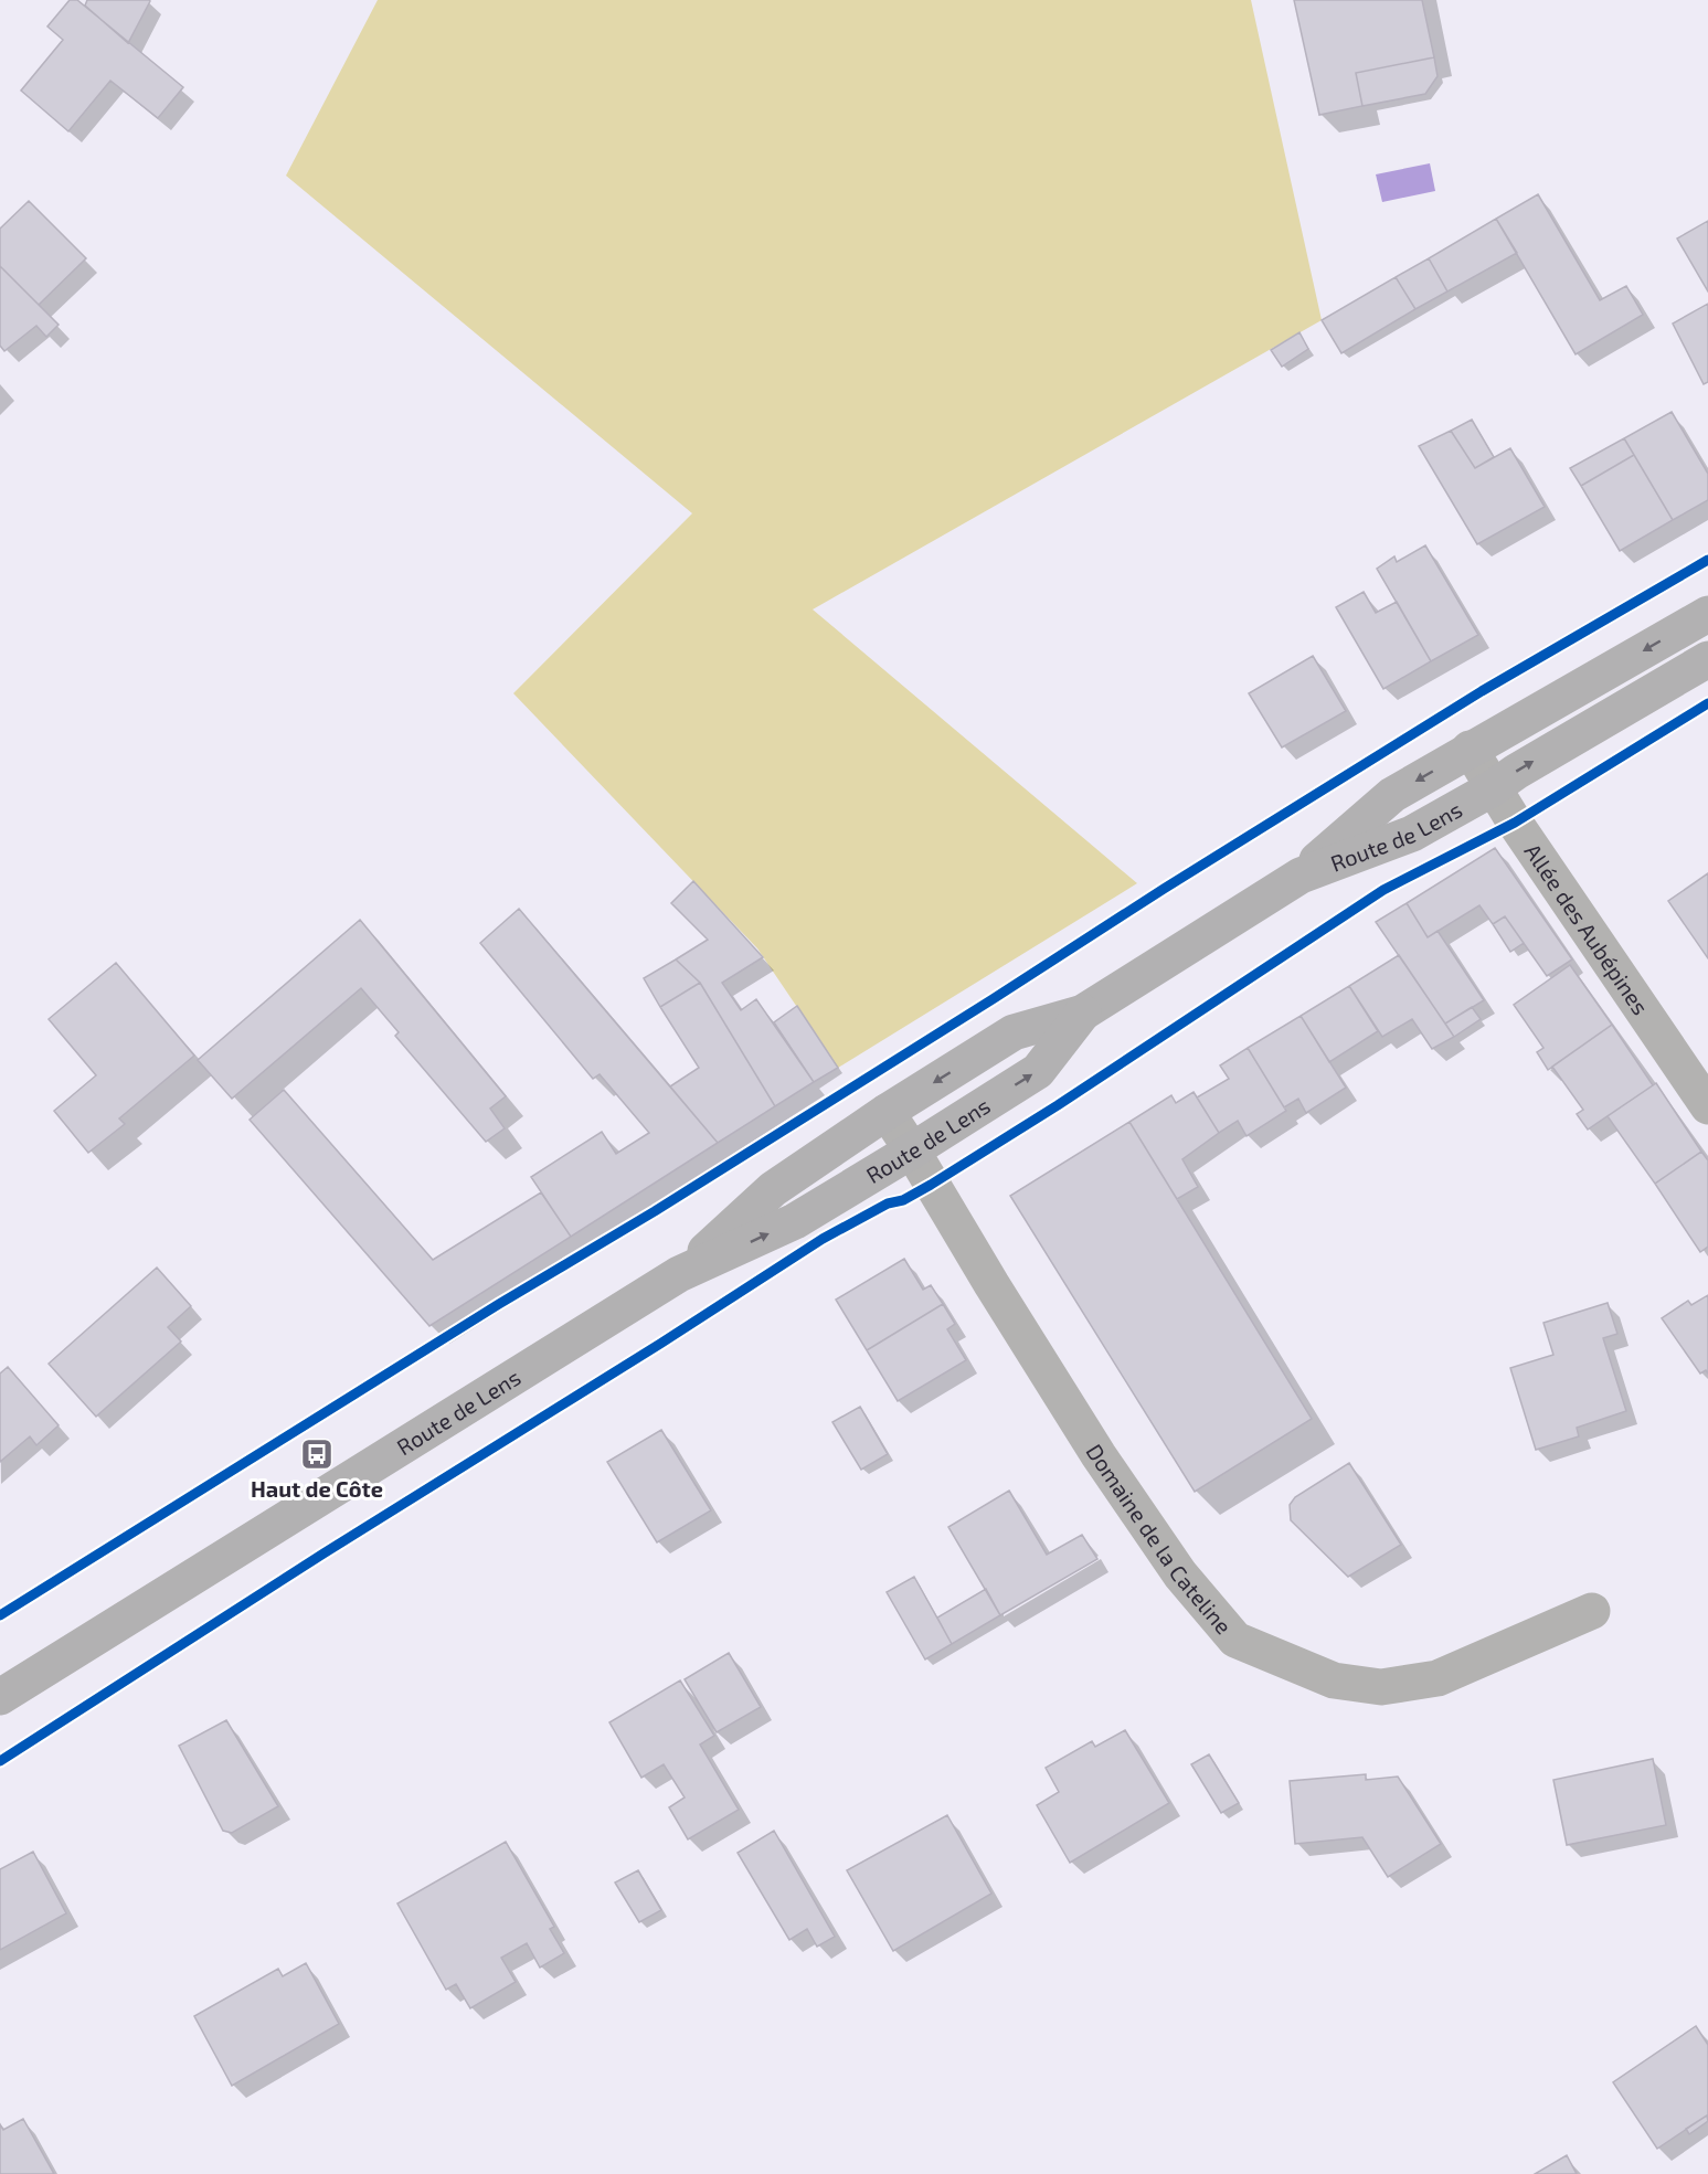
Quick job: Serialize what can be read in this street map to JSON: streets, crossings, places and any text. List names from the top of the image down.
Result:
{
  "streets": {
    "main road": ["Route de Lens"],
    "street": ["Allée des Aubépines", "Domaine de la Cateline"]
  },
  "crossings": [
    ["Route de Lens", "Allée des Aubépines"],
    ["Route de Lens", "Domaine de la Cateline"]
  ],
  "places": {
    "bus stop": ["Haut de Côte"]
  }
}
